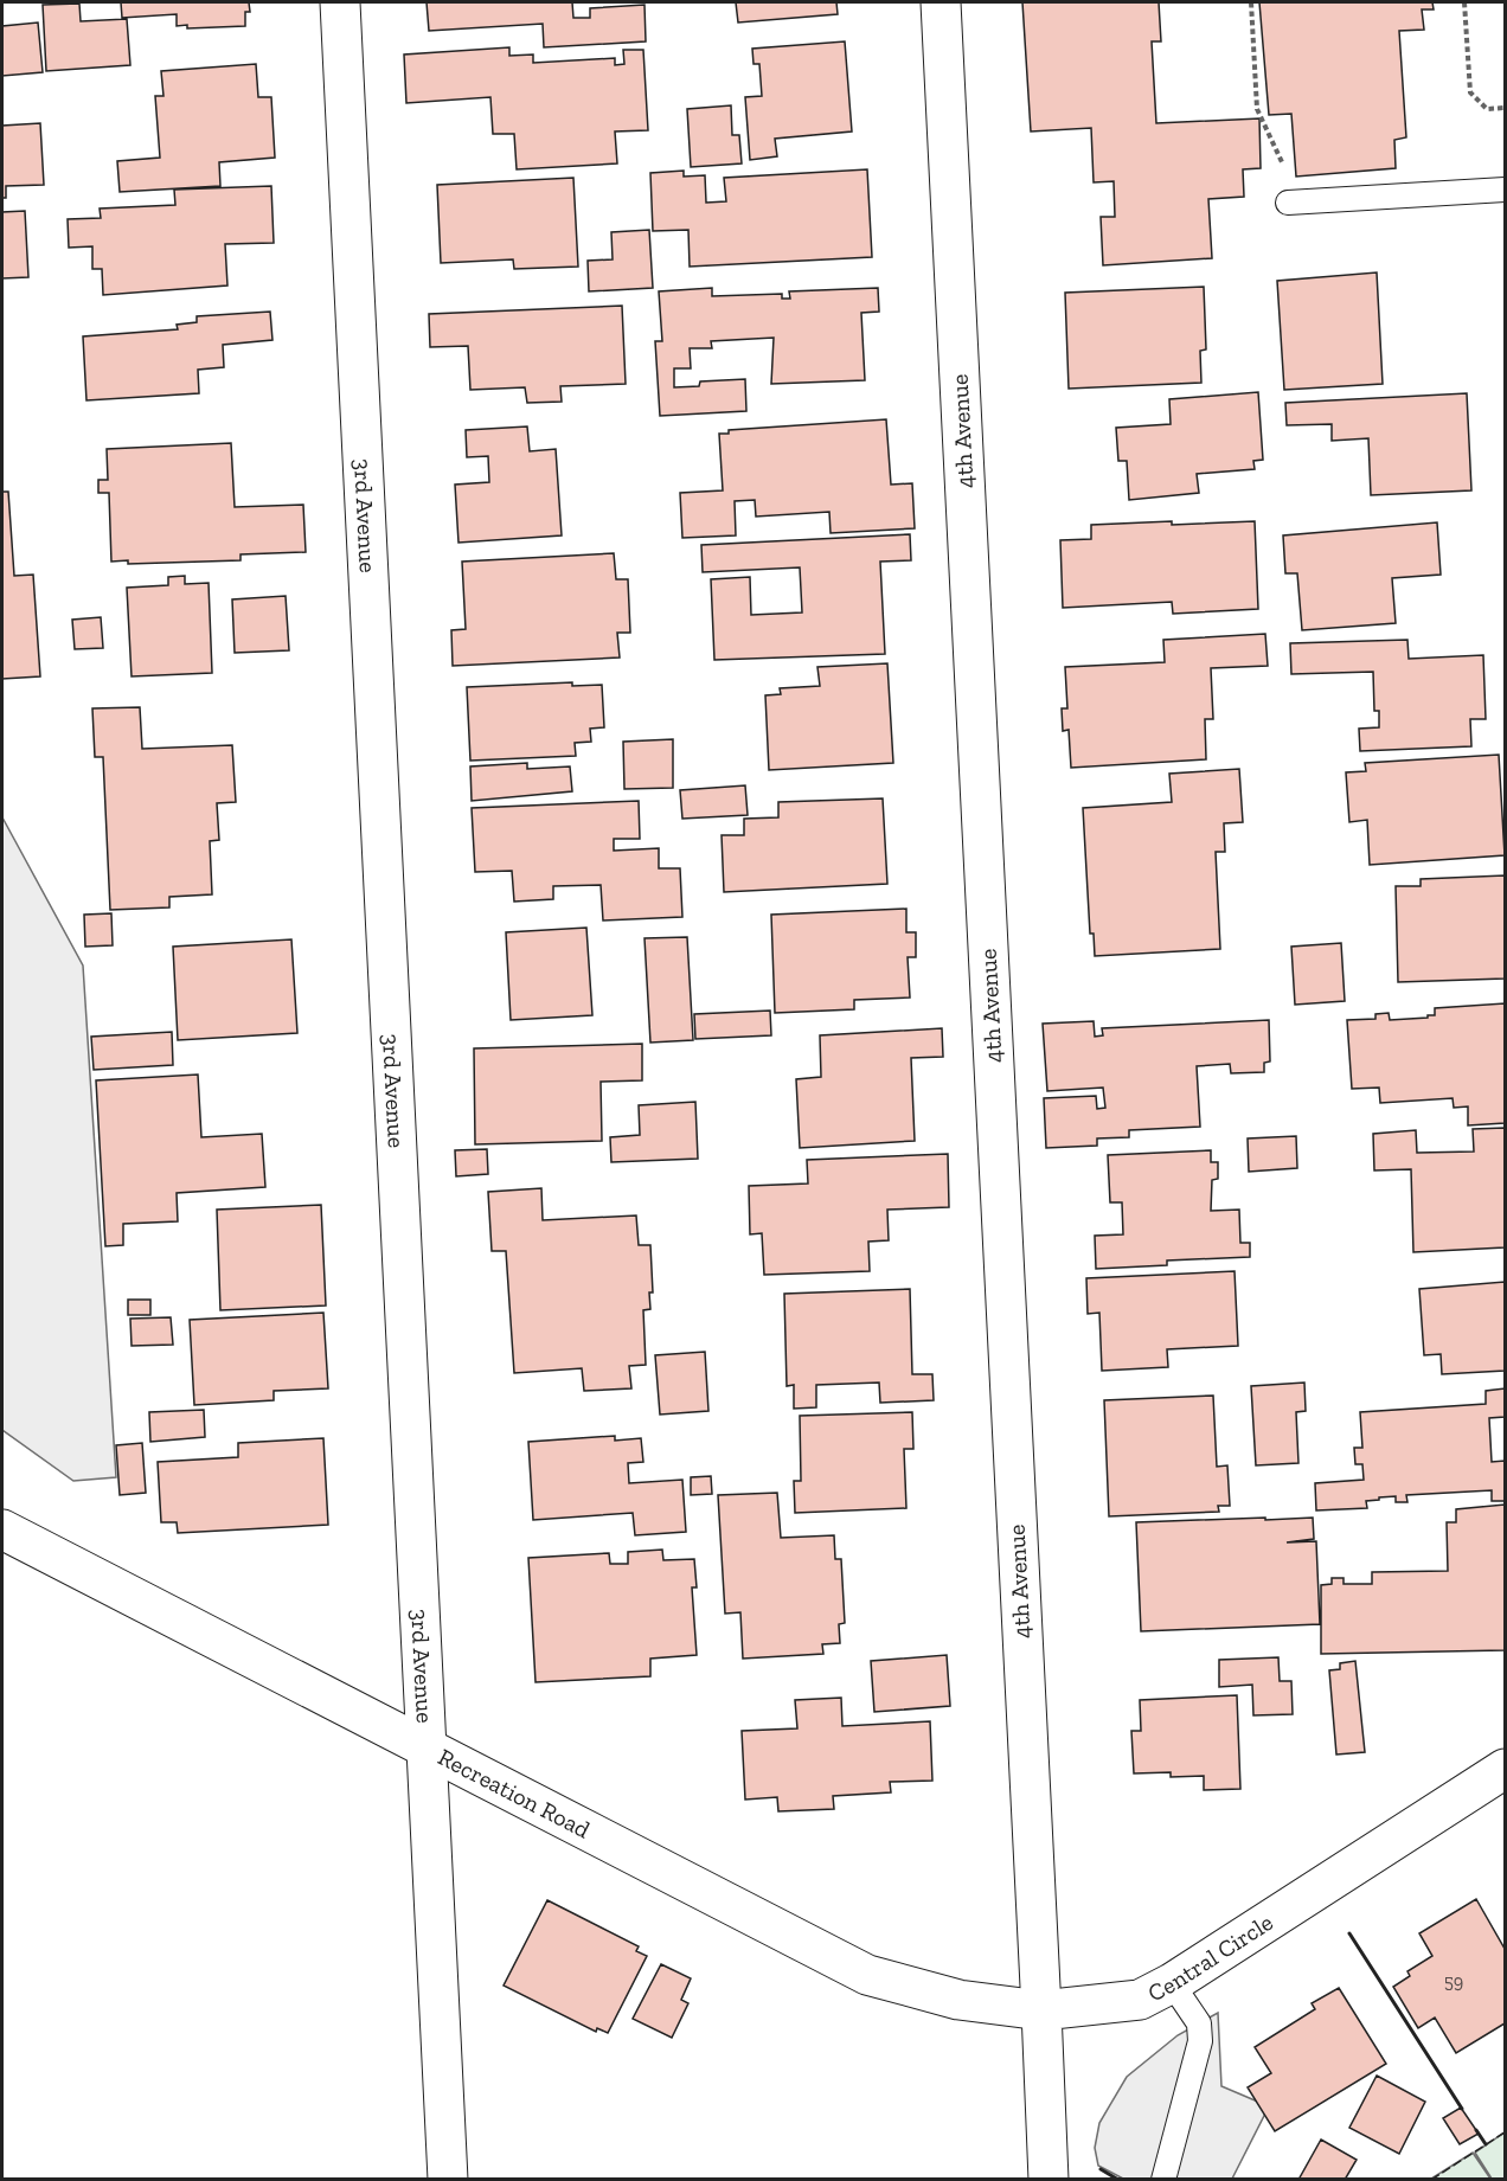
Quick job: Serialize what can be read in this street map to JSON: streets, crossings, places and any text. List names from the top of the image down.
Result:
{
  "streets": {
    "street": [
      "4th Avenue",
      "3rd Avenue",
      "Recreation Road",
      "Central Circle"
    ]
  },
  "crossings": [
    ["4th Avenue", "Recreation Road"],
    ["4th Avenue", "Central Circle"],
    ["3rd Avenue", "Recreation Road"],
    ["Recreation Road", "Central Circle"]
  ],
  "house_numbers": ["59"]
}
